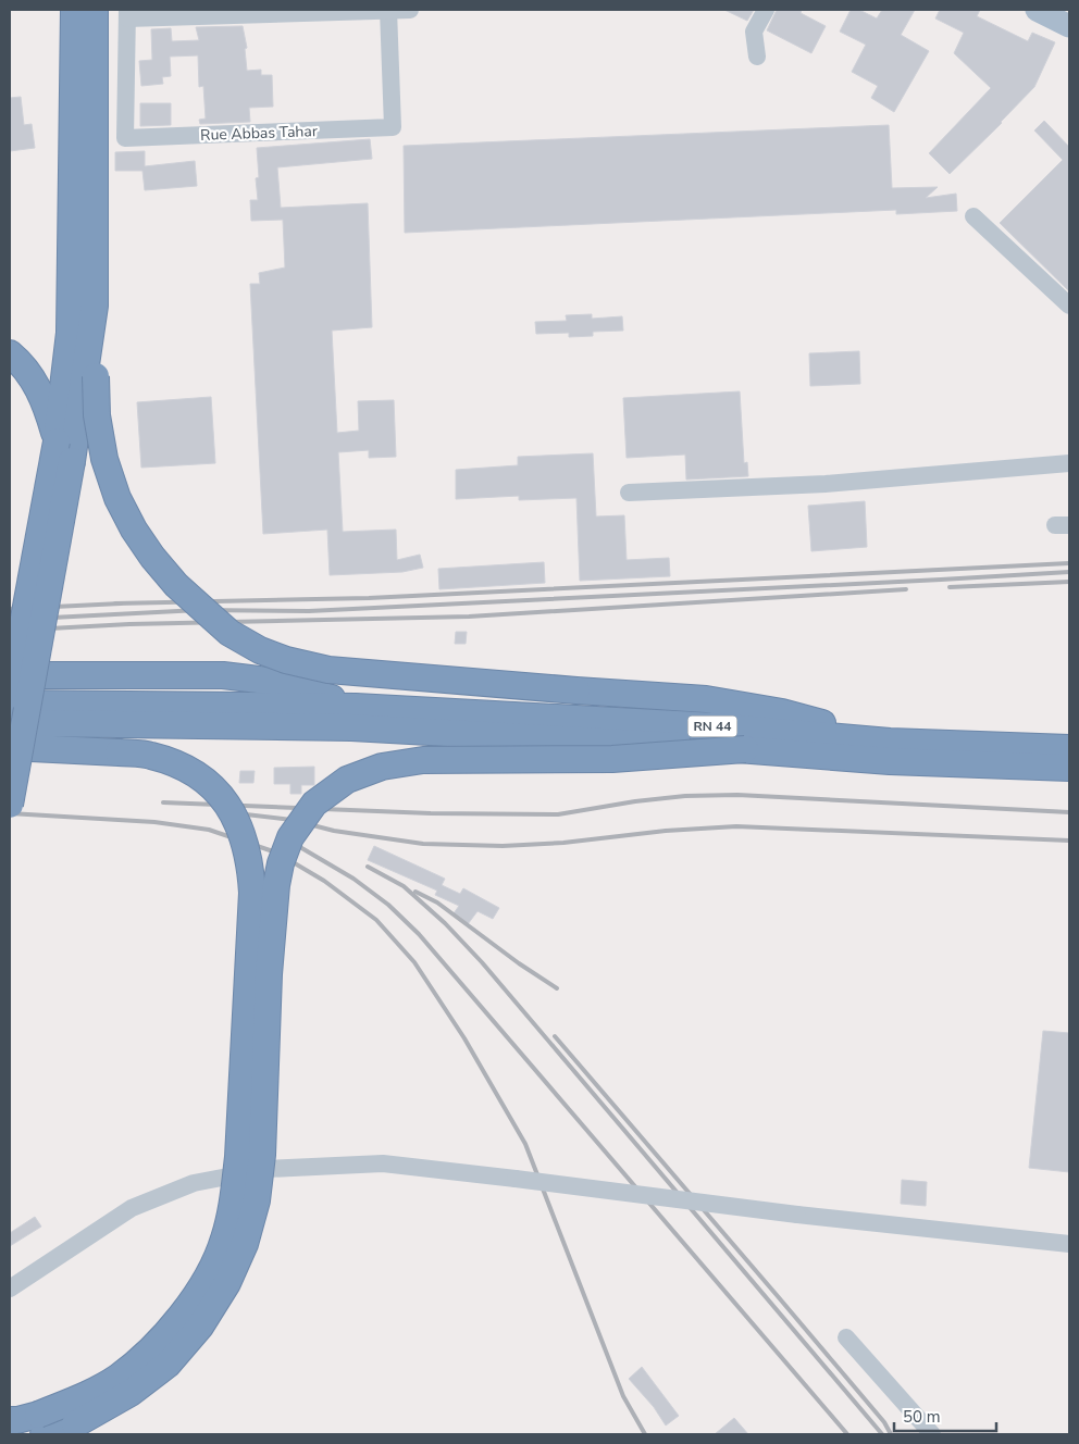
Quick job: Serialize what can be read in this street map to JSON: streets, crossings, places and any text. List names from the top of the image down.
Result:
{
  "streets": {
    "highway": ["RN 44"],
    "street": ["Rue Abbas Tahar"]
  },
  "scale_bar": "50 m"
}
